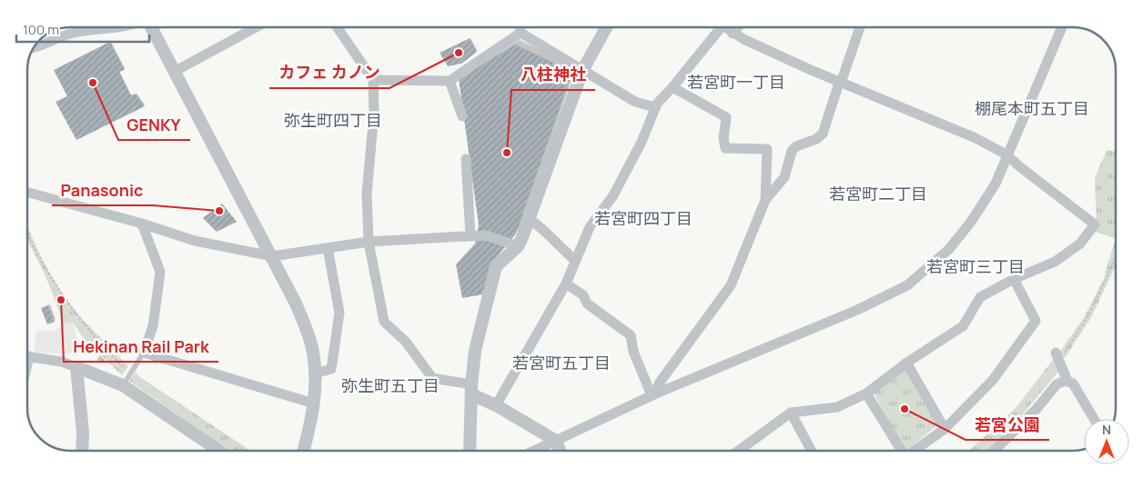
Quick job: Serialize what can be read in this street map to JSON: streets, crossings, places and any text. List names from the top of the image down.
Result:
{
  "districts": [
    "若宮町一丁目",
    "棚尾本町五丁目",
    "弥生町四丁目",
    "若宮町二丁目",
    "若宮町四丁目",
    "若宮町三丁目",
    "若宮町五丁目",
    "弥生町五丁目"
  ],
  "places": [
    "カフェ カノン",
    "GENKY",
    "八柱神社",
    "Panasonic",
    "Hekinan Rail Park",
    "若宮公園"
  ],
  "scale_bar": "100 m",
  "north": "top"
}
